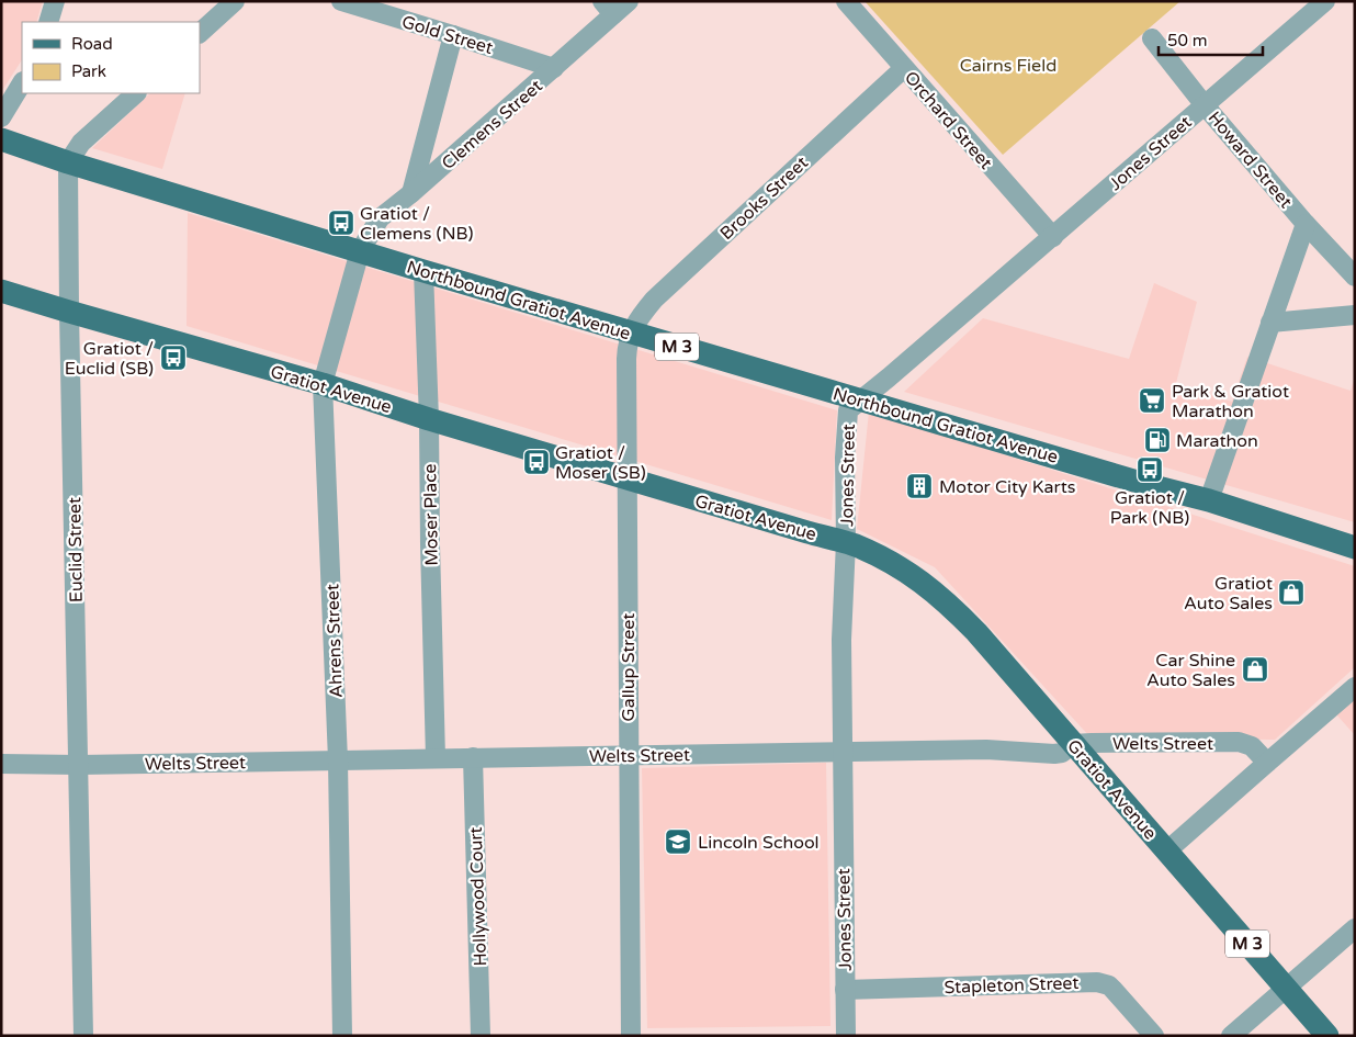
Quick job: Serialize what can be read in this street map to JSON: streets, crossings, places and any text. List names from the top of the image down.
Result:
{
  "streets": {
    "main road": ["Northbound Gratiot Avenue", "M 3", "Gratiot Avenue"],
    "street": [
      "Gold Street",
      "Orchard Street",
      "Clemens Street",
      "Jones Street",
      "Howard Street",
      "Brooks Street",
      "Moser Place",
      "Euclid Street",
      "Ahrens Street",
      "Gallup Street",
      "Welts Street",
      "Hollywood Court",
      "Stapleton Street"
    ]
  },
  "crossings": [
    ["Gold Street", "Clemens Street"],
    ["Orchard Street", "Jones Street"],
    ["Orchard Street", "Brooks Street"],
    ["Clemens Street", "Northbound Gratiot Avenue"],
    ["Clemens Street", "Ahrens Street"],
    ["Jones Street", "Howard Street"],
    ["Jones Street", "Northbound Gratiot Avenue"],
    ["Jones Street", "Gratiot Avenue"],
    ["Jones Street", "Welts Street"],
    ["Jones Street", "Stapleton Street"],
    ["Brooks Street", "Northbound Gratiot Avenue"],
    ["Brooks Street", "Gallup Street"],
    ["Northbound Gratiot Avenue", "Moser Place"],
    ["Northbound Gratiot Avenue", "Euclid Street"],
    ["Northbound Gratiot Avenue", "Ahrens Street"],
    ["Northbound Gratiot Avenue", "Gallup Street"],
    ["Gratiot Avenue", "Moser Place"],
    ["Gratiot Avenue", "Euclid Street"],
    ["Gratiot Avenue", "Ahrens Street"],
    ["Gratiot Avenue", "Gallup Street"],
    ["Gratiot Avenue", "Welts Street"],
    ["Moser Place", "Welts Street"],
    ["Euclid Street", "Welts Street"],
    ["Ahrens Street", "Welts Street"],
    ["Gallup Street", "Welts Street"],
    ["Welts Street", "Hollywood Court"]
  ],
  "parks": ["Cairns Field"],
  "places": {
    "bus stop": [
      "Gratiot / Clemens (NB)",
      "Gratiot / Euclid (SB)",
      "Gratiot / Moser (SB)",
      "Gratiot / Park (NB)"
    ],
    "supermarket": ["Park & Gratiot Marathon"],
    "fuel station": ["Marathon"],
    "building": ["Motor City Karts"],
    "shop": ["Gratiot Auto Sales", "Car Shine Auto Sales"],
    "school or university": ["Lincoln School"]
  },
  "legend": ["Road", "Park"],
  "scale_bar": "50 m"
}
